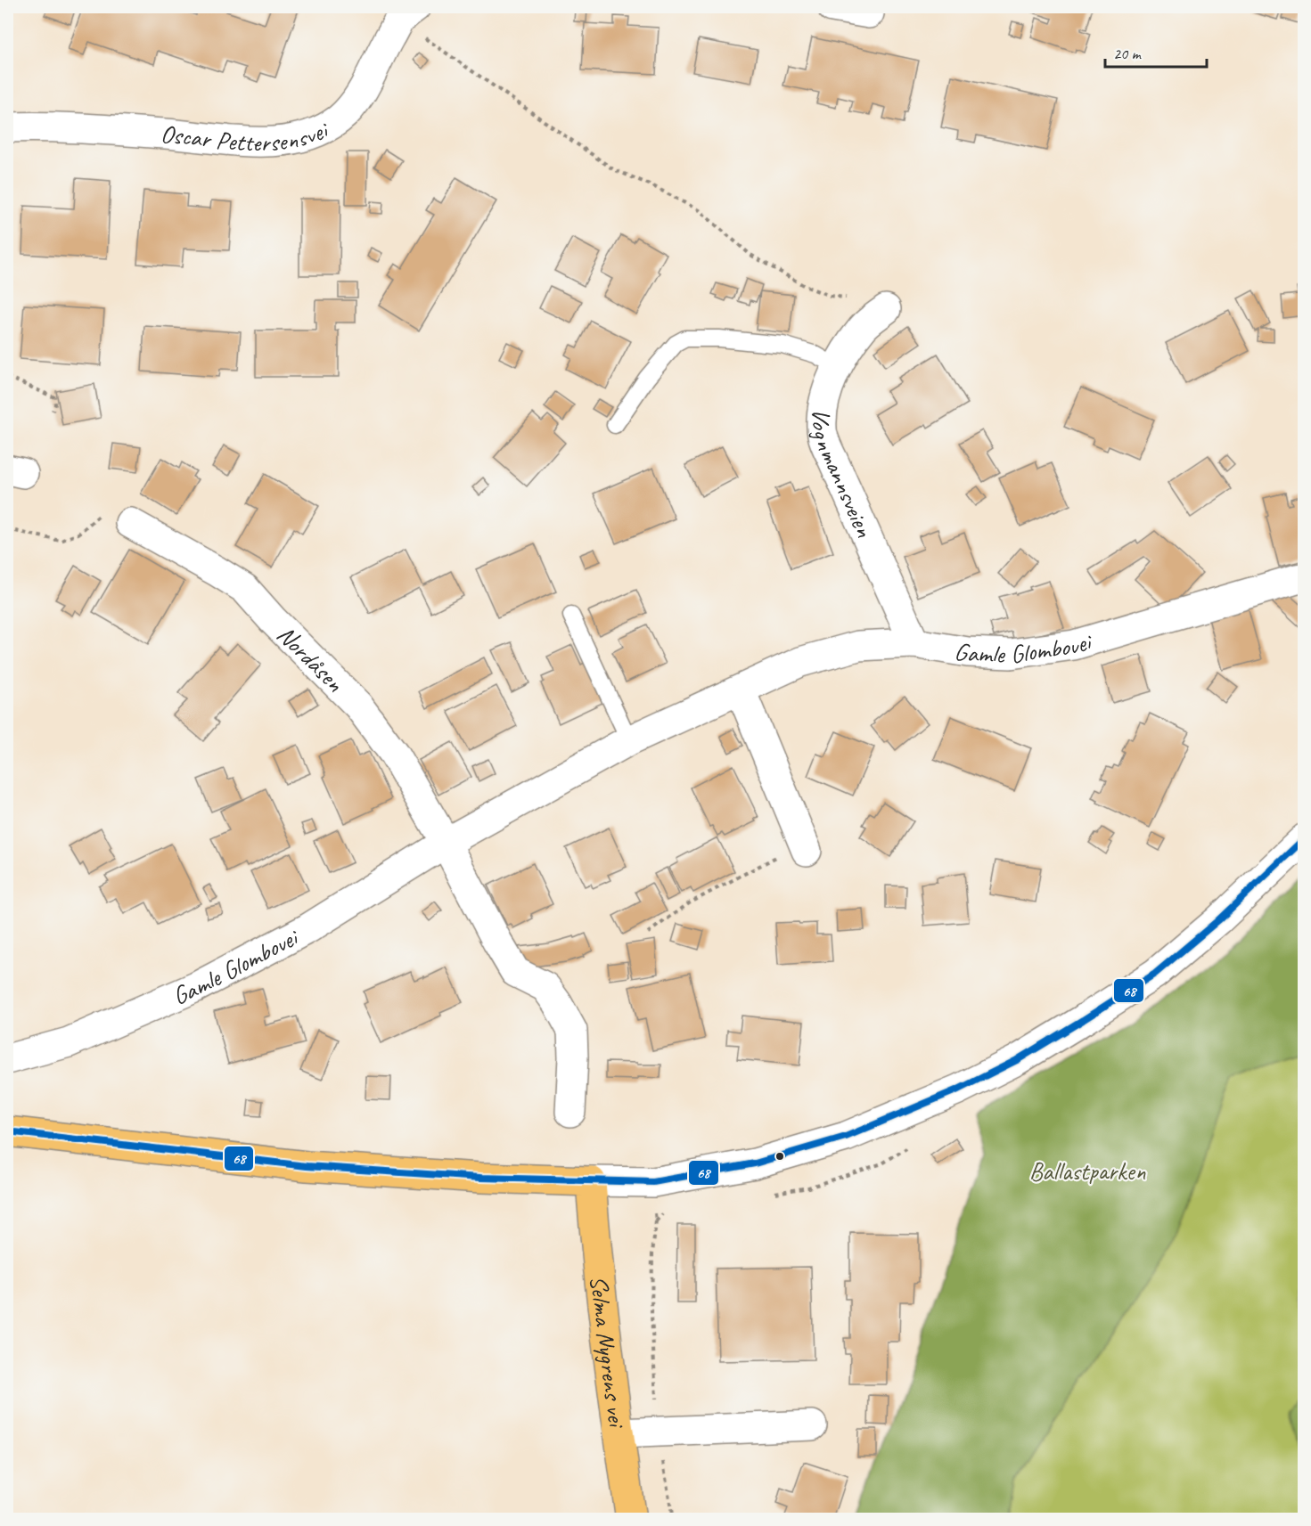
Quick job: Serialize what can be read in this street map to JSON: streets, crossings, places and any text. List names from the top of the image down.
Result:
{
  "streets": {
    "main road": ["Selma Nygrens vei"],
    "street": [
      "Oscar Pettersensvei",
      "Vognmannsveien",
      "Gamle Glombovei",
      "Nordåsen"
    ]
  },
  "crossings": [
    ["Vognmannsveien", "Gamle Glombovei"],
    ["Gamle Glombovei", "Nordåsen"]
  ],
  "parks": ["Ballastparken"],
  "lines": ["transit line 68"],
  "scale_bar": "20 m"
}
